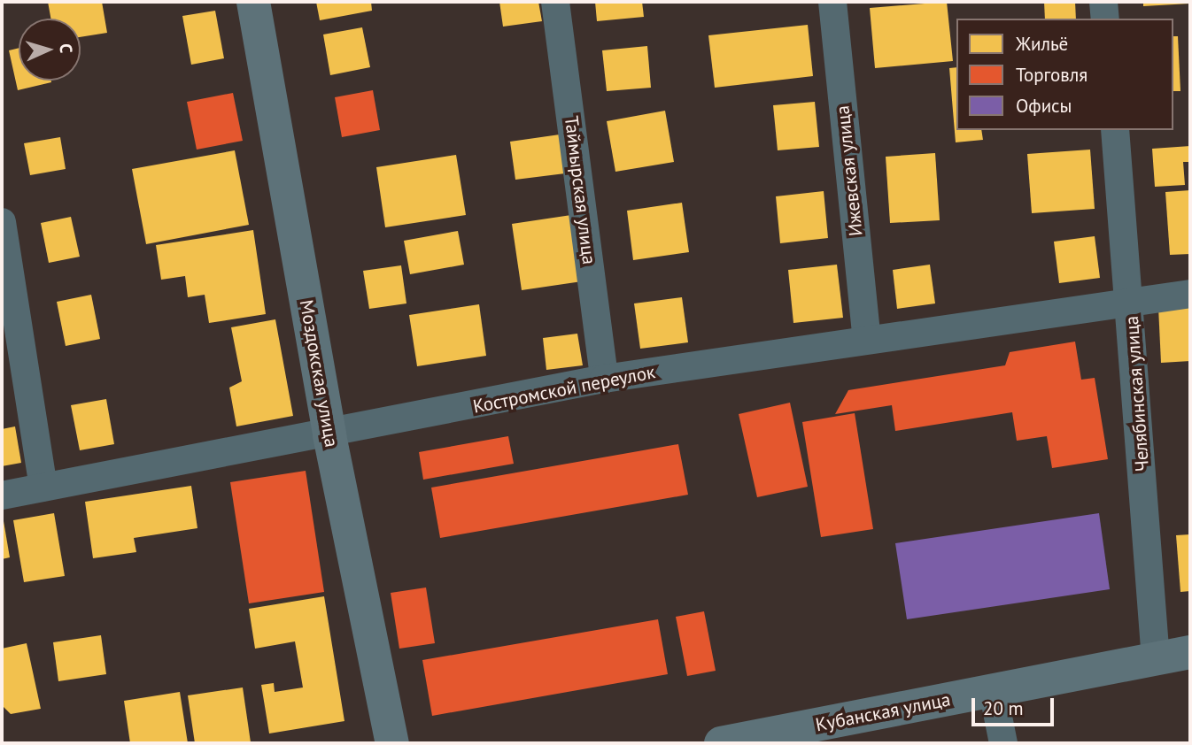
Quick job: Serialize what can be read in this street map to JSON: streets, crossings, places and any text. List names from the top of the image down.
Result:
{
  "streets": {
    "main road": ["Моздокская улица", "Кубанская улица"],
    "street": [
      "Ижевская улица",
      "Таймырская улица",
      "Костромской переулок",
      "Челябинская улица"
    ]
  },
  "crossings": [
    ["Ижевская улица", "Костромской переулок"],
    ["Таймырская улица", "Костромской переулок"],
    ["Моздокская улица", "Костромской переулок"],
    ["Костромской переулок", "Челябинская улица"],
    ["Челябинская улица", "Кубанская улица"]
  ],
  "legend": ["Жильё", "Торговля", "Офисы"],
  "scale_bar": "20 m",
  "north": "right"
}
